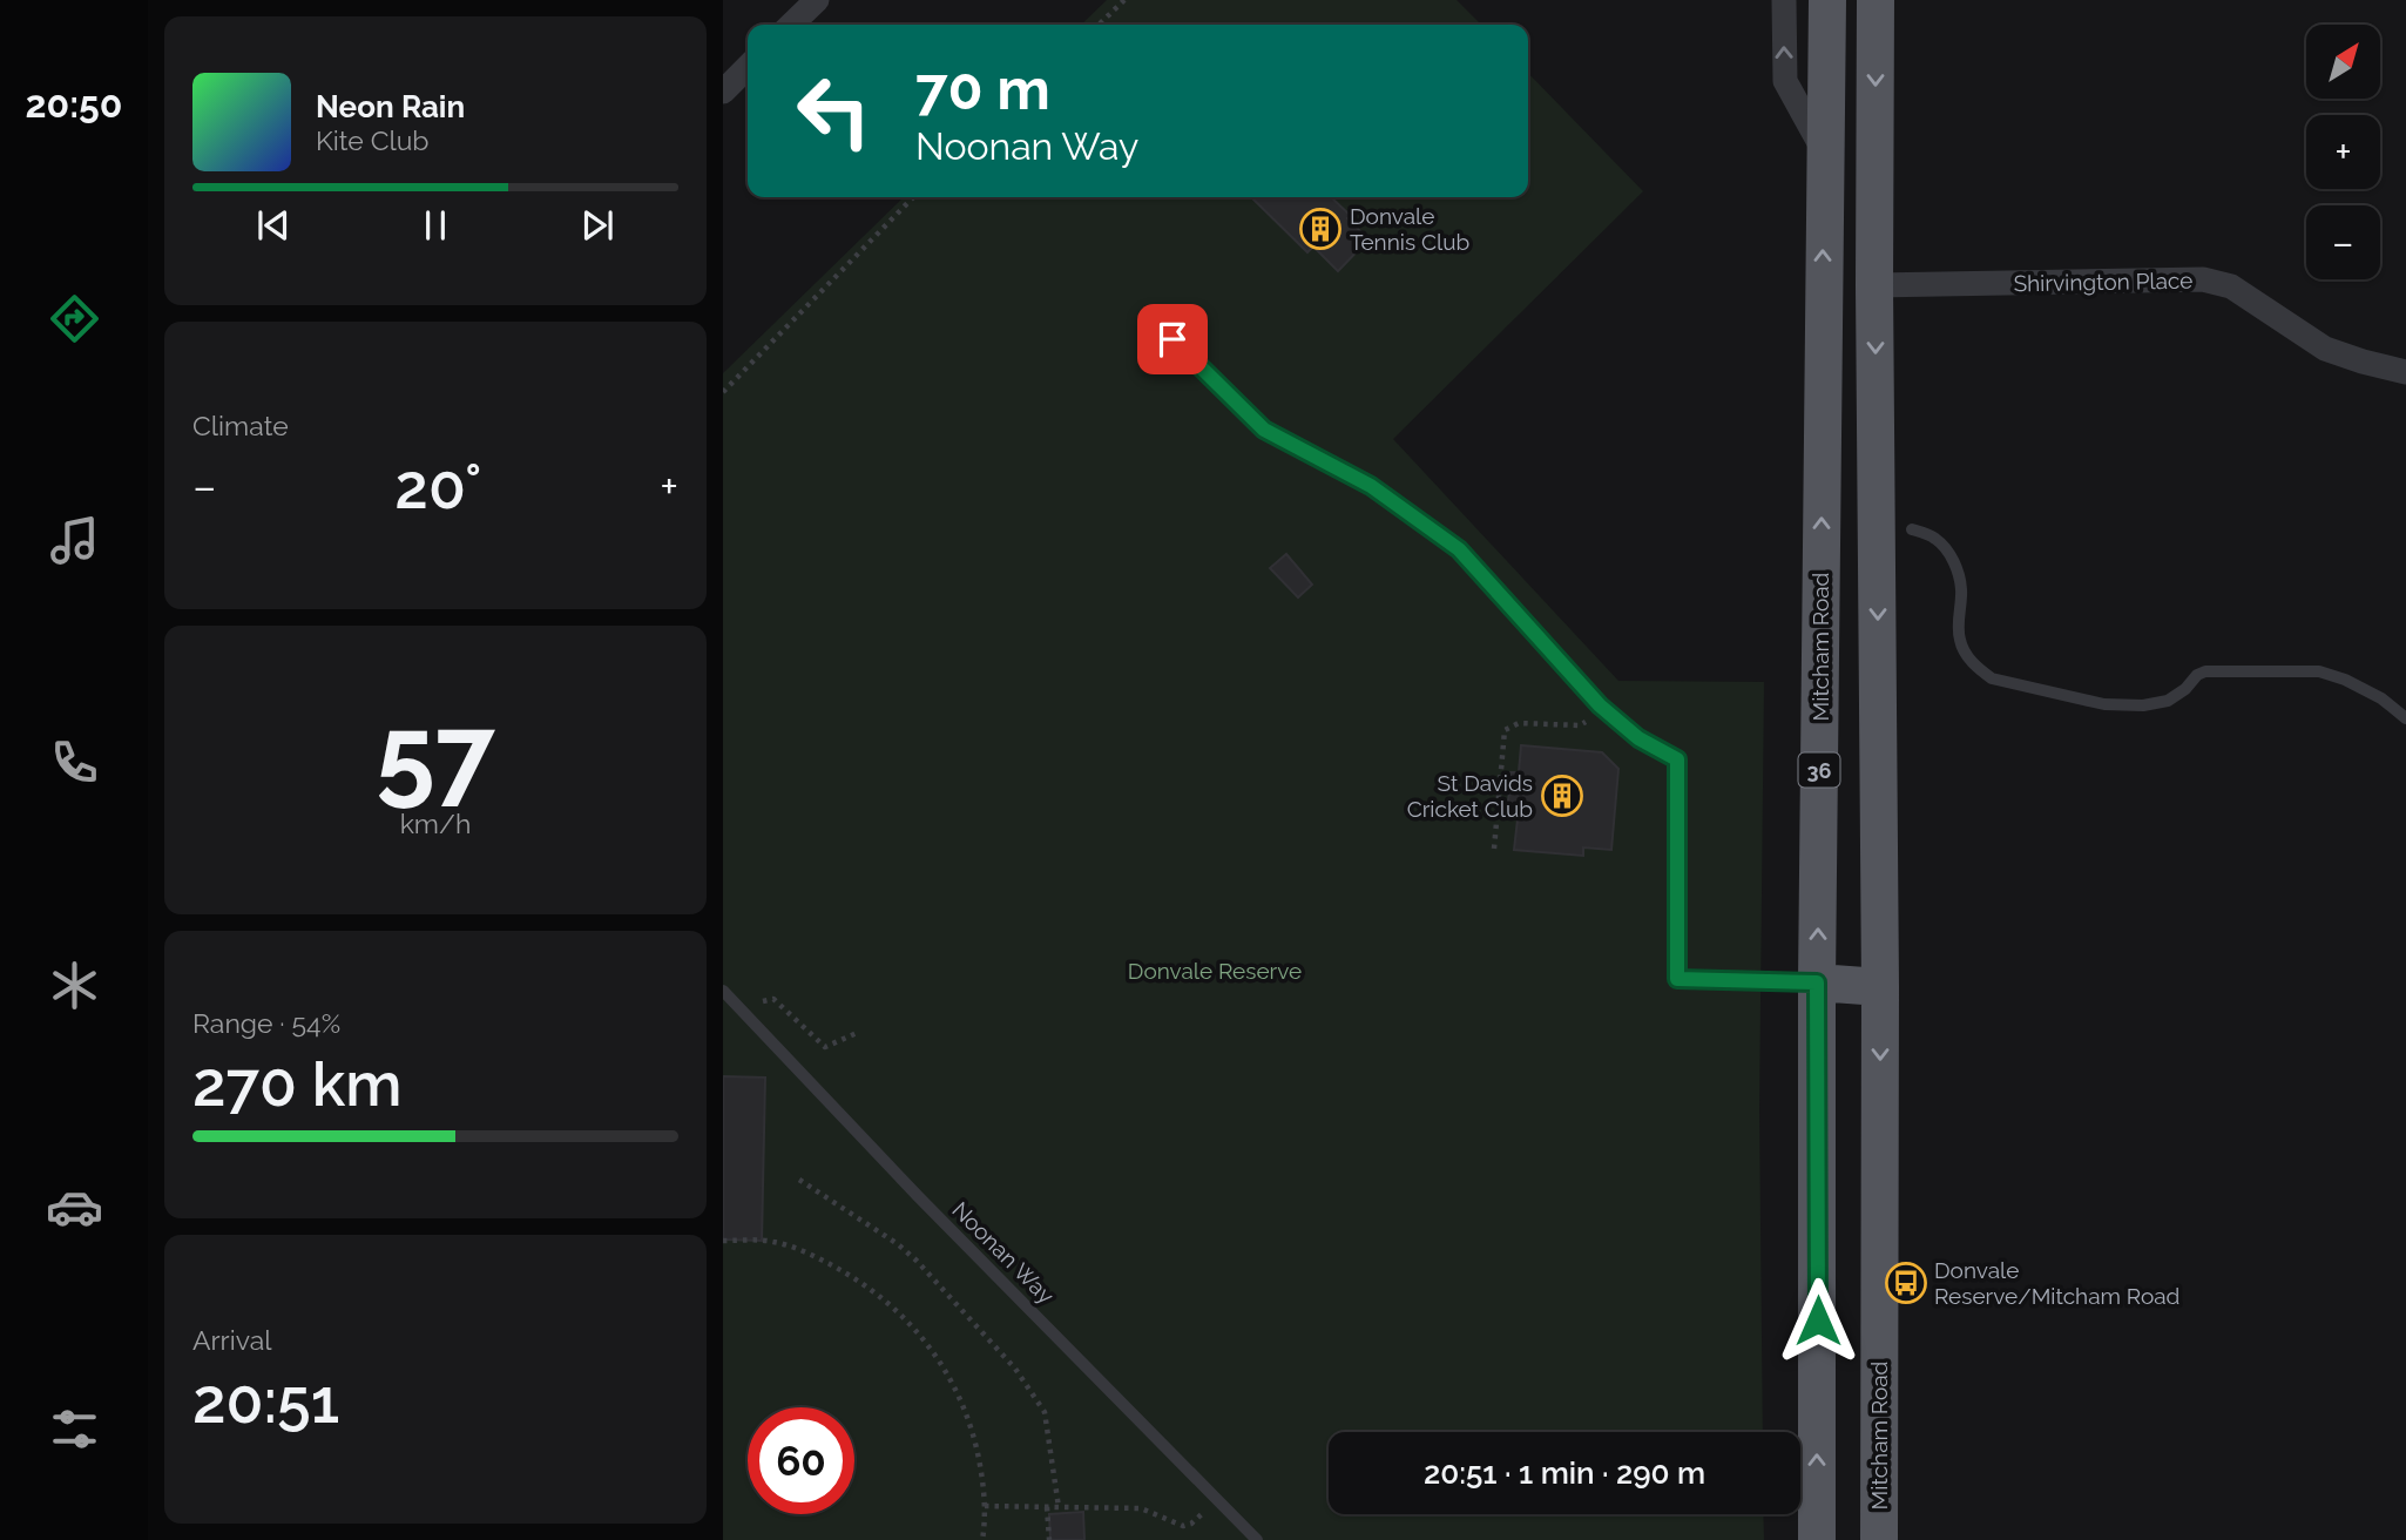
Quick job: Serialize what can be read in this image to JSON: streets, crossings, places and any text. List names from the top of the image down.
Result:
{
  "streets": {
    "main road": ["Mitcham Road", "36"],
    "street": ["Shirvington Place"],
    "lane": ["Noonan Way"]
  },
  "crossings": [
    ["Shirvington Place", "Mitcham Road"]
  ],
  "parks": ["Donvale Reserve"],
  "places": {
    "building": ["Donvale Tennis Club", "St Davids Cricket Club"],
    "bus stop": ["Donvale Reserve/Mitcham Road"]
  },
  "north": "top right",
  "page": {
    "tabs": "20:50",
    "map_buttons": ["+", "−"],
    "turn": ["70 m", "Noonan Way"],
    "song": ["Neon Rain", "Kite Club"],
    "tile": [
      "Climate",
      ["57", "km/h"],
      ["Range · 54%", "270 km"],
      ["Arrival", "20:51"]
    ],
    "heat": ["−", "20°", "+"],
    "limit": "60",
    "trip": "20:51 · 1 min · 290 m"
  }
}
